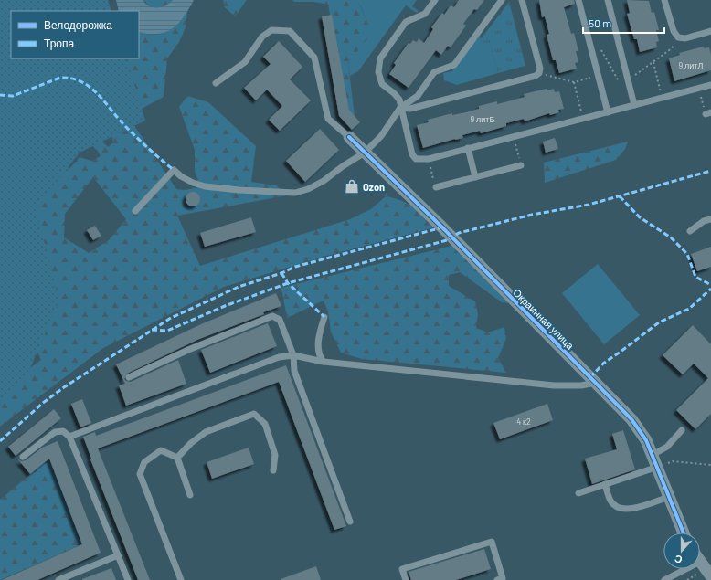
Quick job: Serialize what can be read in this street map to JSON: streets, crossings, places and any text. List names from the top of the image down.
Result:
{
  "streets": {
    "street": ["Окраинная улица"]
  },
  "places": {
    "shop": ["Ozon"]
  },
  "house_numbers": ["9 литЛ", "9 литБ", "4 к2"],
  "legend": ["Велодорожка", "Тропа"],
  "scale_bar": "50 m",
  "north": "bottom"
}
